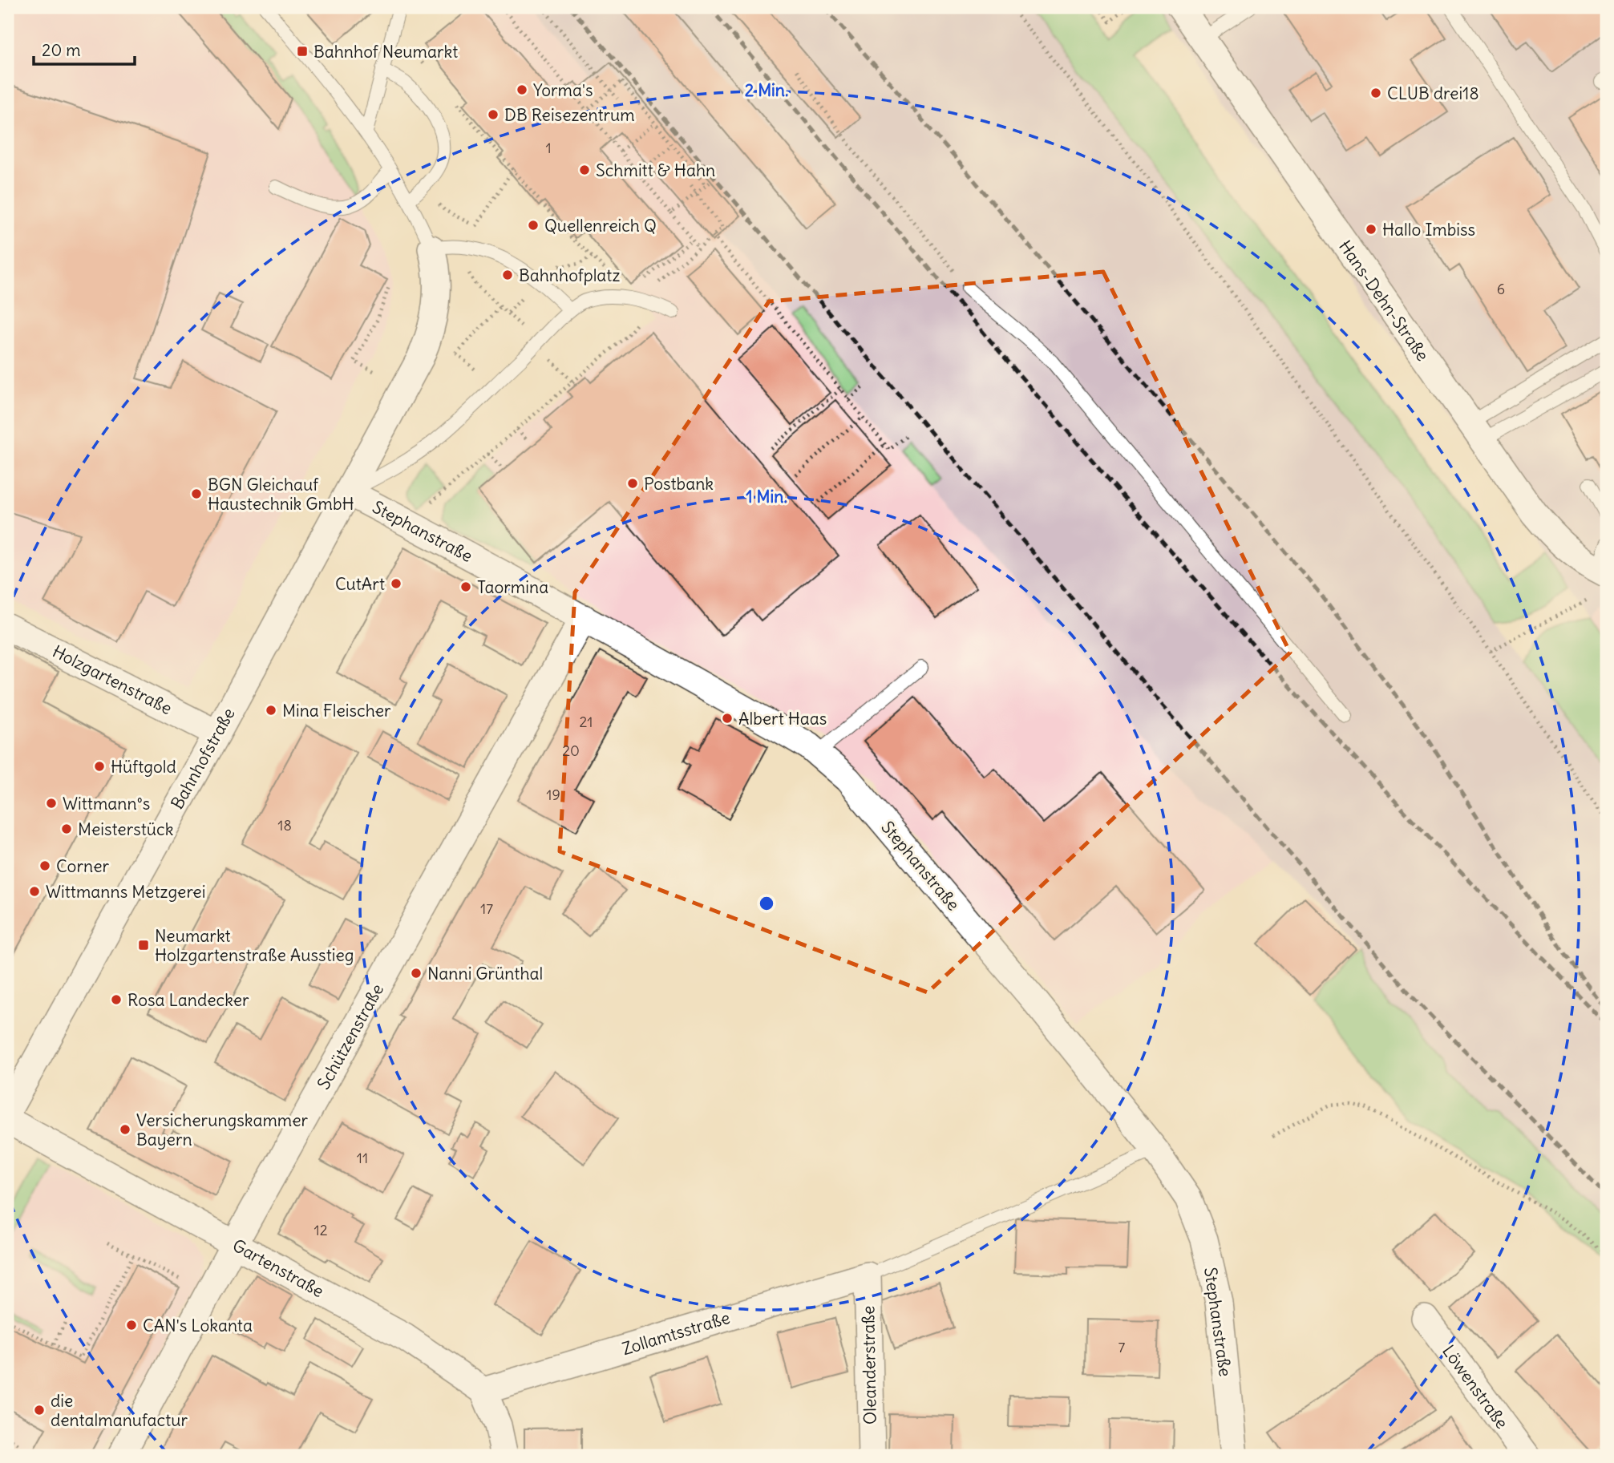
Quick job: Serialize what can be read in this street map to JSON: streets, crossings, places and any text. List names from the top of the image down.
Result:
{
  "streets": {
    "street": [
      "Hans-Dehn-Straße",
      "Stephanstraße",
      "Holzgartenstraße",
      "Bahnhofstraße",
      "Schützenstraße",
      "Gartenstraße",
      "Zollamtsstraße",
      "Oleanderstraße",
      "Löwenstraße"
    ]
  },
  "crossings": [
    ["Stephanstraße", "Bahnhofstraße"],
    ["Stephanstraße", "Schützenstraße"],
    ["Holzgartenstraße", "Bahnhofstraße"],
    ["Schützenstraße", "Gartenstraße"],
    ["Gartenstraße", "Zollamtsstraße"],
    ["Zollamtsstraße", "Oleanderstraße"]
  ],
  "places": {
    "transit": ["Bahnhof Neumarkt", "Neumarkt Holzgartenstraße Ausstieg"],
    "other": [
      "Yorma's",
      "CLUB drei18",
      "DB Reisezentrum",
      "Schmitt & Hahn",
      "Quellenreich Q",
      "Hallo Imbiss",
      "Bahnhofplatz",
      "Postbank",
      "BGN Gleichauf Haustechnik GmbH",
      "CutArt",
      "Taormina",
      "Mina Fleischer",
      "Albert Haas",
      "Hüftgold",
      "Wittmann°s",
      "Meisterstück",
      "Corner",
      "Wittmanns Metzgerei",
      "Nanni Grünthal",
      "Rosa Landecker",
      "Versicherungskammer Bayern",
      "CAN's Lokanta",
      "die dentalmanufactur"
    ]
  },
  "house_numbers": [
    "1",
    "6",
    "21",
    "20",
    "19",
    "18",
    "17",
    "11",
    "12",
    "7"
  ],
  "scale_bar": "20 m",
  "rings": ["2 Min.", "1 Min."]
}
